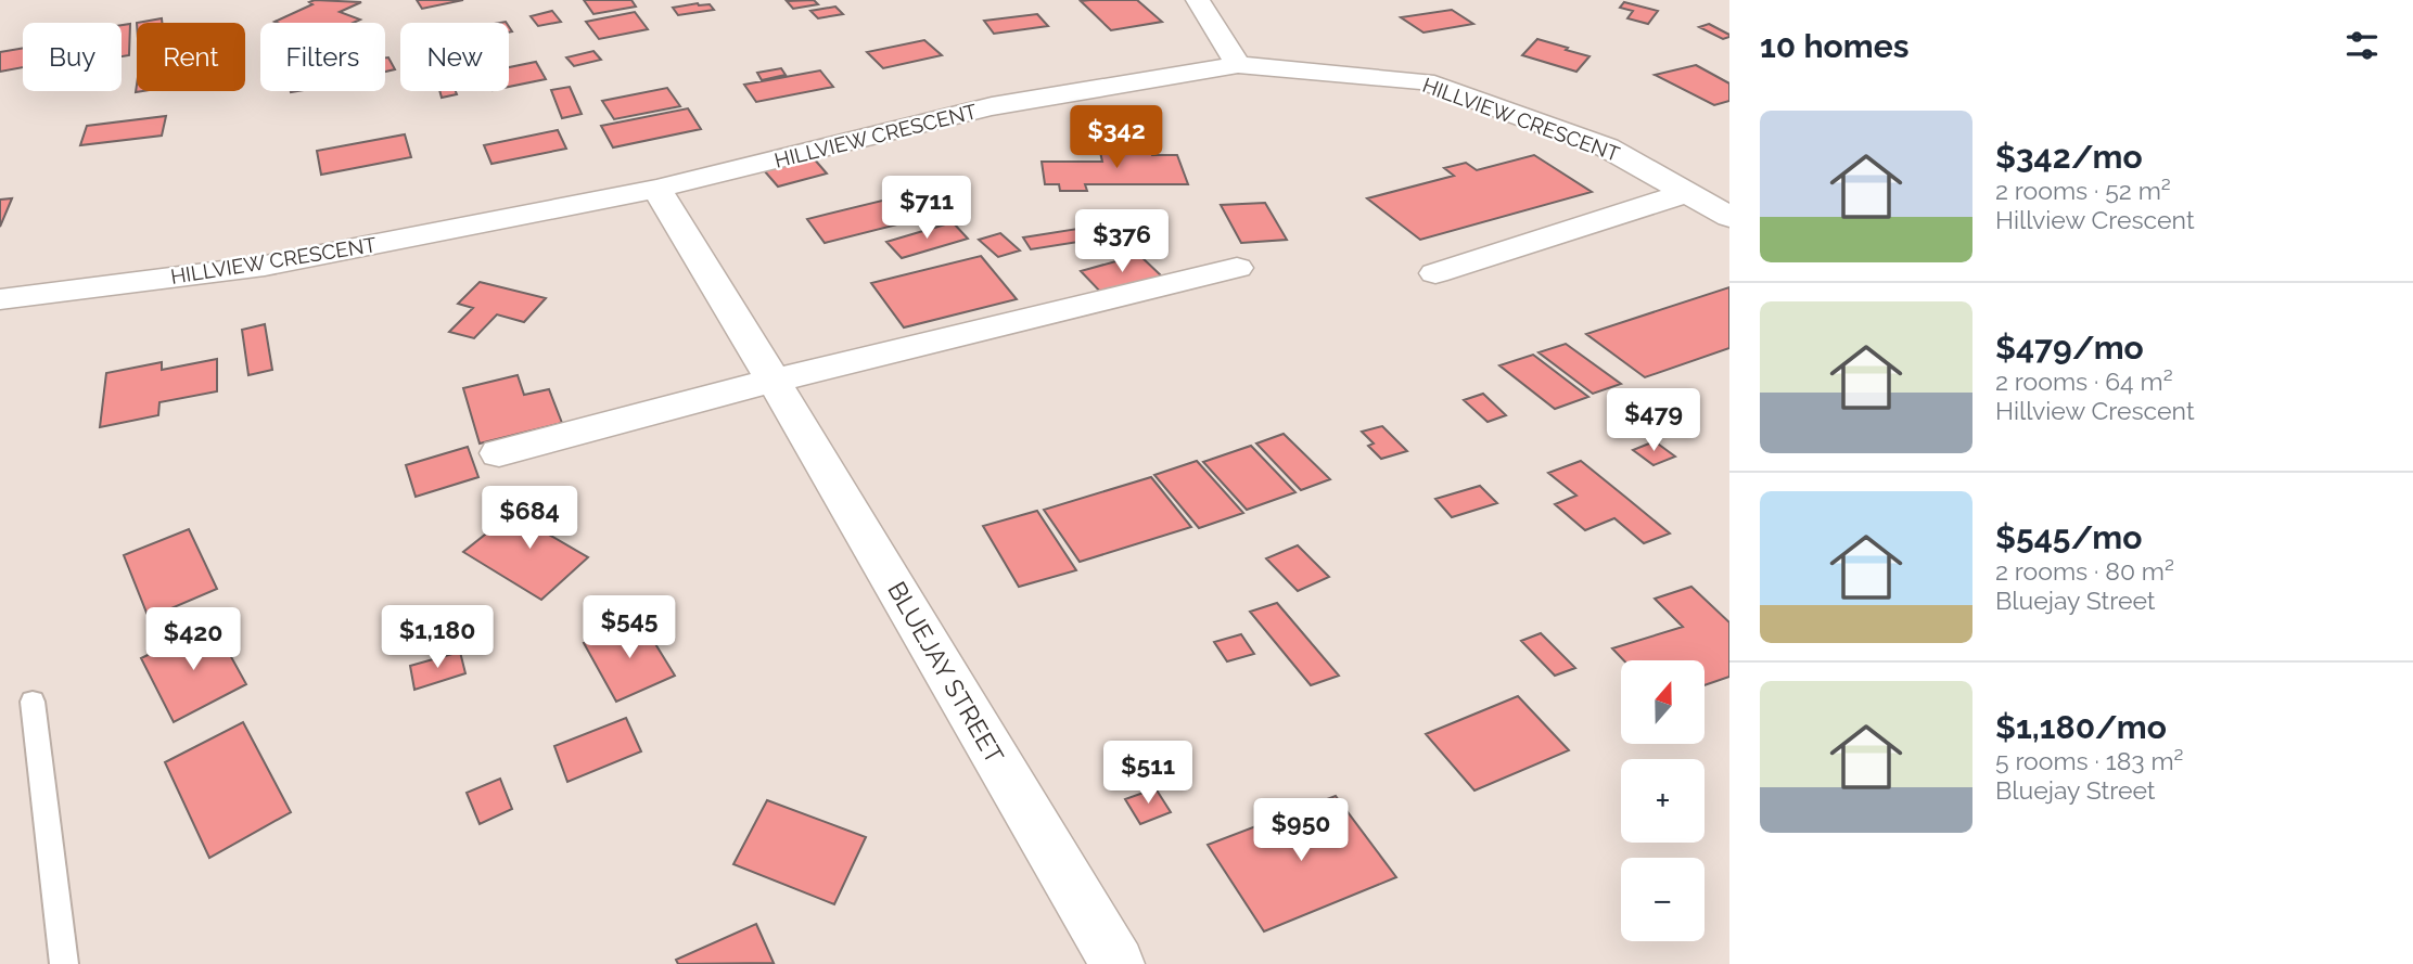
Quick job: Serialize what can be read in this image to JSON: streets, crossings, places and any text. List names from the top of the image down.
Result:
{
  "streets": {
    "street": ["HILLVIEW CRESCENT", "BLUEJAY STREET"]
  },
  "crossings": [
    ["HILLVIEW CRESCENT", "BLUEJAY STREET"]
  ],
  "north": "top",
  "page": {
    "heading": "10 homes",
    "chip": [
      "Buy",
      "Rent",
      "Filters",
      "New"
    ],
    "list": [
      {
        "name": "$342/mo",
        "note": "2 rooms · 52 m² · Hillview Crescent"
      },
      {
        "name": "$479/mo",
        "note": "2 rooms · 64 m² · Hillview Crescent"
      },
      {
        "name": "$545/mo",
        "note": "2 rooms · 80 m² · Bluejay Street"
      },
      {
        "name": "$1,180/mo",
        "note": "5 rooms · 183 m² · Bluejay Street"
      }
    ],
    "price": [
      "$342",
      "$711",
      "$376",
      "$479",
      "$684",
      "$545",
      "$1,180",
      "$420",
      "$511",
      "$950"
    ],
    "map_buttons": ["+", "−"]
  }
}
